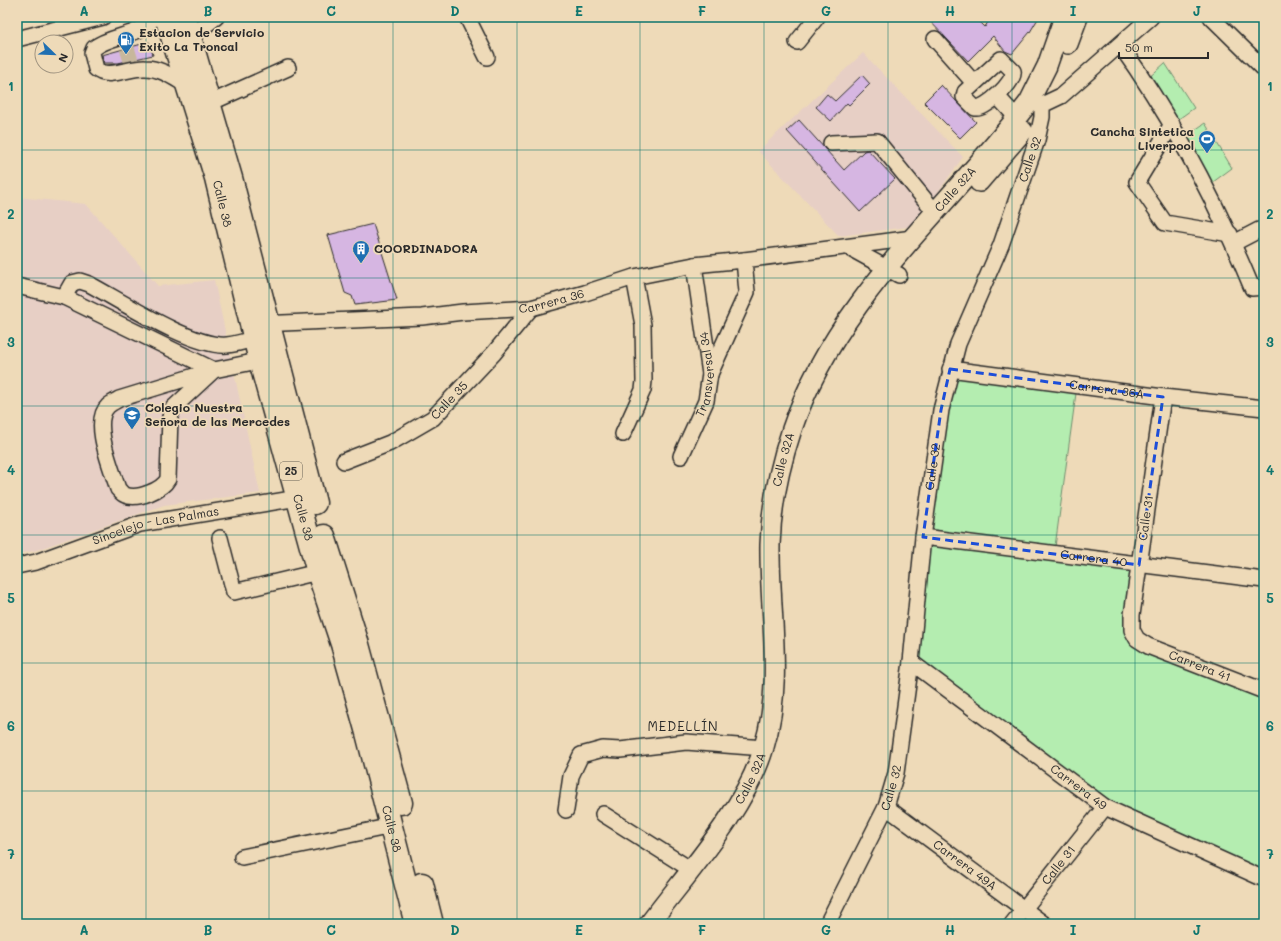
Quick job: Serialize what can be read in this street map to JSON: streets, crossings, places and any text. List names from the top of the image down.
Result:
{
  "streets": {
    "highway": ["Calle 38", "25"],
    "main road": ["Calle 32", "Calle 32A"],
    "street": [
      "Carrera 36",
      "Transversal 34",
      "Carrera 36A",
      "Calle 35",
      "Calle 31",
      "Sincelejo - Las Palmas",
      "Carrera 40",
      "Carrera 41",
      "Carrera 49",
      "Carrera 49A"
    ]
  },
  "crossings": [
    ["Calle 32", "Calle 32A"],
    ["Calle 32", "Carrera 36A"],
    ["Calle 32", "Carrera 40"],
    ["Calle 32", "Carrera 49"],
    ["Calle 32", "Carrera 49A"],
    ["Calle 32A", "Carrera 36"],
    ["Calle 38", "Carrera 36"],
    ["Calle 38", "Sincelejo - Las Palmas"],
    ["Carrera 36", "Transversal 34"],
    ["Carrera 36", "Calle 35"],
    ["Carrera 36A", "Calle 31"],
    ["Calle 31", "Carrera 40"],
    ["Calle 31", "Carrera 41"],
    ["Calle 31", "Carrera 49"],
    ["Calle 31", "Carrera 49A"]
  ],
  "districts": ["MEDELLÍN"],
  "places": {
    "fuel station": ["Estacion de Servicio Exito La Troncal"],
    "sports": ["Cancha Sintetica Liverpool"],
    "building": ["COORDINADORA"],
    "school or university": ["Colegio Nuestra Señora de las Mercedes"]
  },
  "scale_bar": "50 m",
  "north": "bottom right",
  "grid": {
    "columns": [
      "A",
      "B",
      "C",
      "D",
      "E",
      "F",
      "G",
      "H",
      "I",
      "J"
    ],
    "rows": [
      "1",
      "2",
      "3",
      "4",
      "5",
      "6",
      "7"
    ]
  }
}
